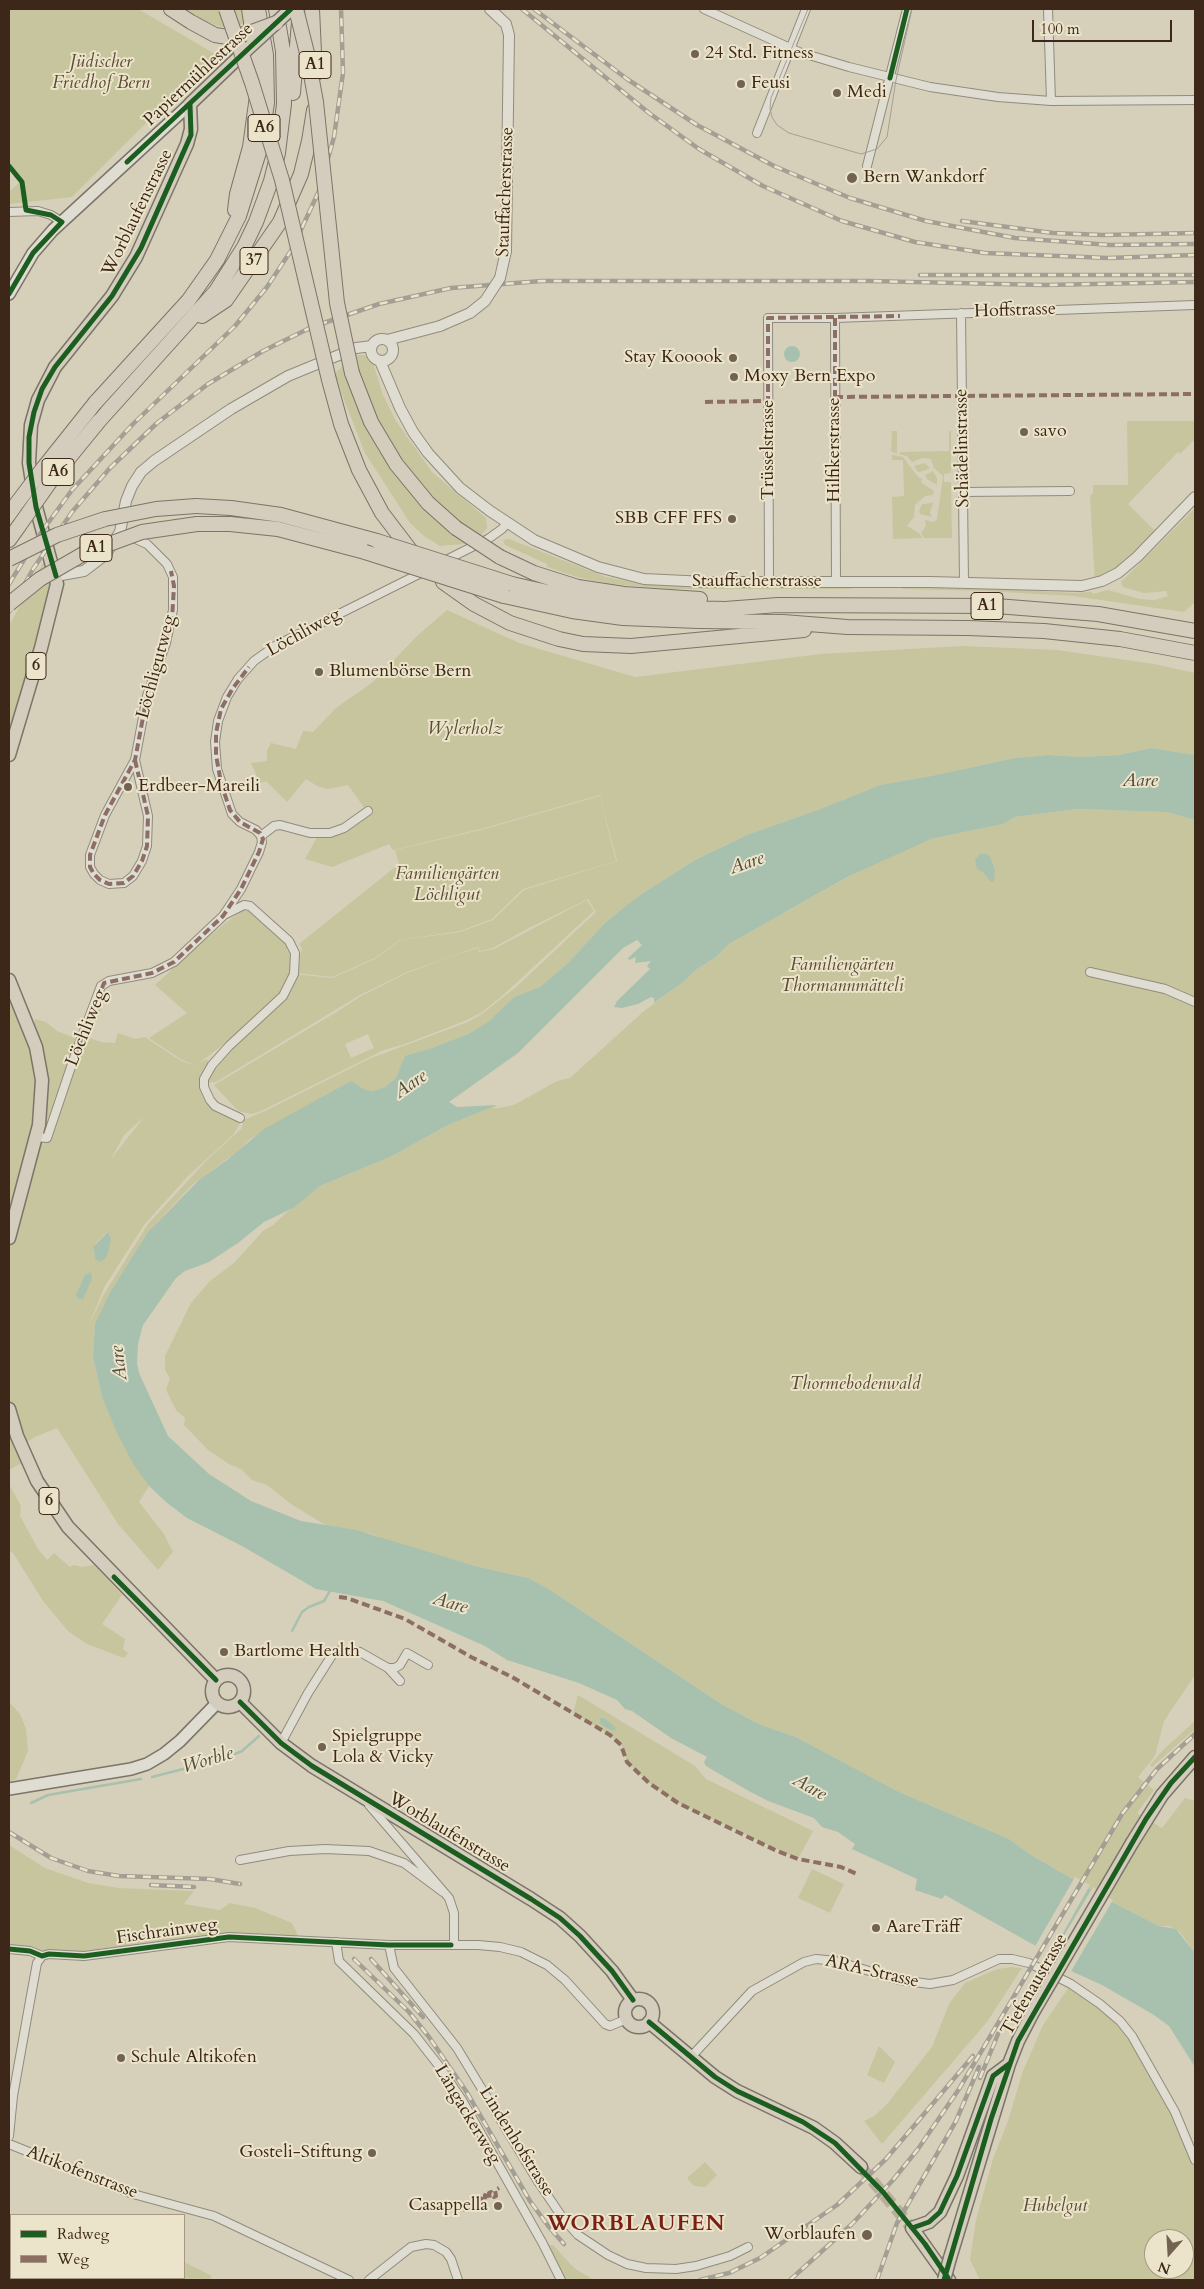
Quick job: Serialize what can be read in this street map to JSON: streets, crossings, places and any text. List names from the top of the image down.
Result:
{
  "streets": {
    "highway": ["A1", "A6", "37"],
    "main road": [
      "Papiermühlestrasse",
      "Worblaufenstrasse",
      "6",
      "Tiefenaustrasse"
    ],
    "street": [
      "Stauffacherstrasse",
      "Hoffstrasse",
      "Schädelinstrasse",
      "Trüsselstrasse",
      "Hilfikerstrasse",
      "Löchliweg",
      "Löchligutweg",
      "Fischrainweg",
      "ARA-Strasse",
      "Längackerweg",
      "Lindenhofstrasse",
      "Altikofenstrasse"
    ]
  },
  "crossings": [
    ["A1", "37"],
    ["Papiermühlestrasse", "A6"],
    ["Papiermühlestrasse", "Worblaufenstrasse"],
    ["A6", "37"],
    ["Stauffacherstrasse", "Schädelinstrasse"],
    ["Stauffacherstrasse", "Trüsselstrasse"],
    ["Stauffacherstrasse", "Hilfikerstrasse"],
    ["Stauffacherstrasse", "Löchliweg"],
    ["Stauffacherstrasse", "Löchligutweg"],
    ["Worblaufenstrasse", "6"],
    ["Worblaufenstrasse", "Fischrainweg"],
    ["Hoffstrasse", "Schädelinstrasse"],
    ["Hoffstrasse", "Trüsselstrasse"],
    ["Hoffstrasse", "Hilfikerstrasse"],
    ["Fischrainweg", "Längackerweg"],
    ["Fischrainweg", "Lindenhofstrasse"],
    ["Fischrainweg", "Altikofenstrasse"]
  ],
  "districts": ["WORBLAUFEN"],
  "water": ["Aare", "Worble"],
  "parks": [
    "Jüdischer Friedhof Bern",
    "Wylerholz",
    "Familiengärten Löchligut",
    "Familiengärten Thormannmätteli",
    "Thormebodenwald",
    "Hubelgut"
  ],
  "places": [
    "24 Std. Fitness",
    "Feusi",
    "Medi",
    "Bern Wankdorf",
    "Stay Kooook",
    "Moxy Bern Expo",
    "savo",
    "SBB CFF FFS",
    "Blumenbörse Bern",
    "Erdbeer-Mareili",
    "Bartlome Health",
    "Spielgruppe Lola & Vicky",
    "AareTräff",
    "Schule Altikofen",
    "Gosteli-Stiftung",
    "Casappella",
    "Worblaufen"
  ],
  "legend": ["Radweg", "Weg"],
  "scale_bar": "100 m",
  "north": "bottom"
}
